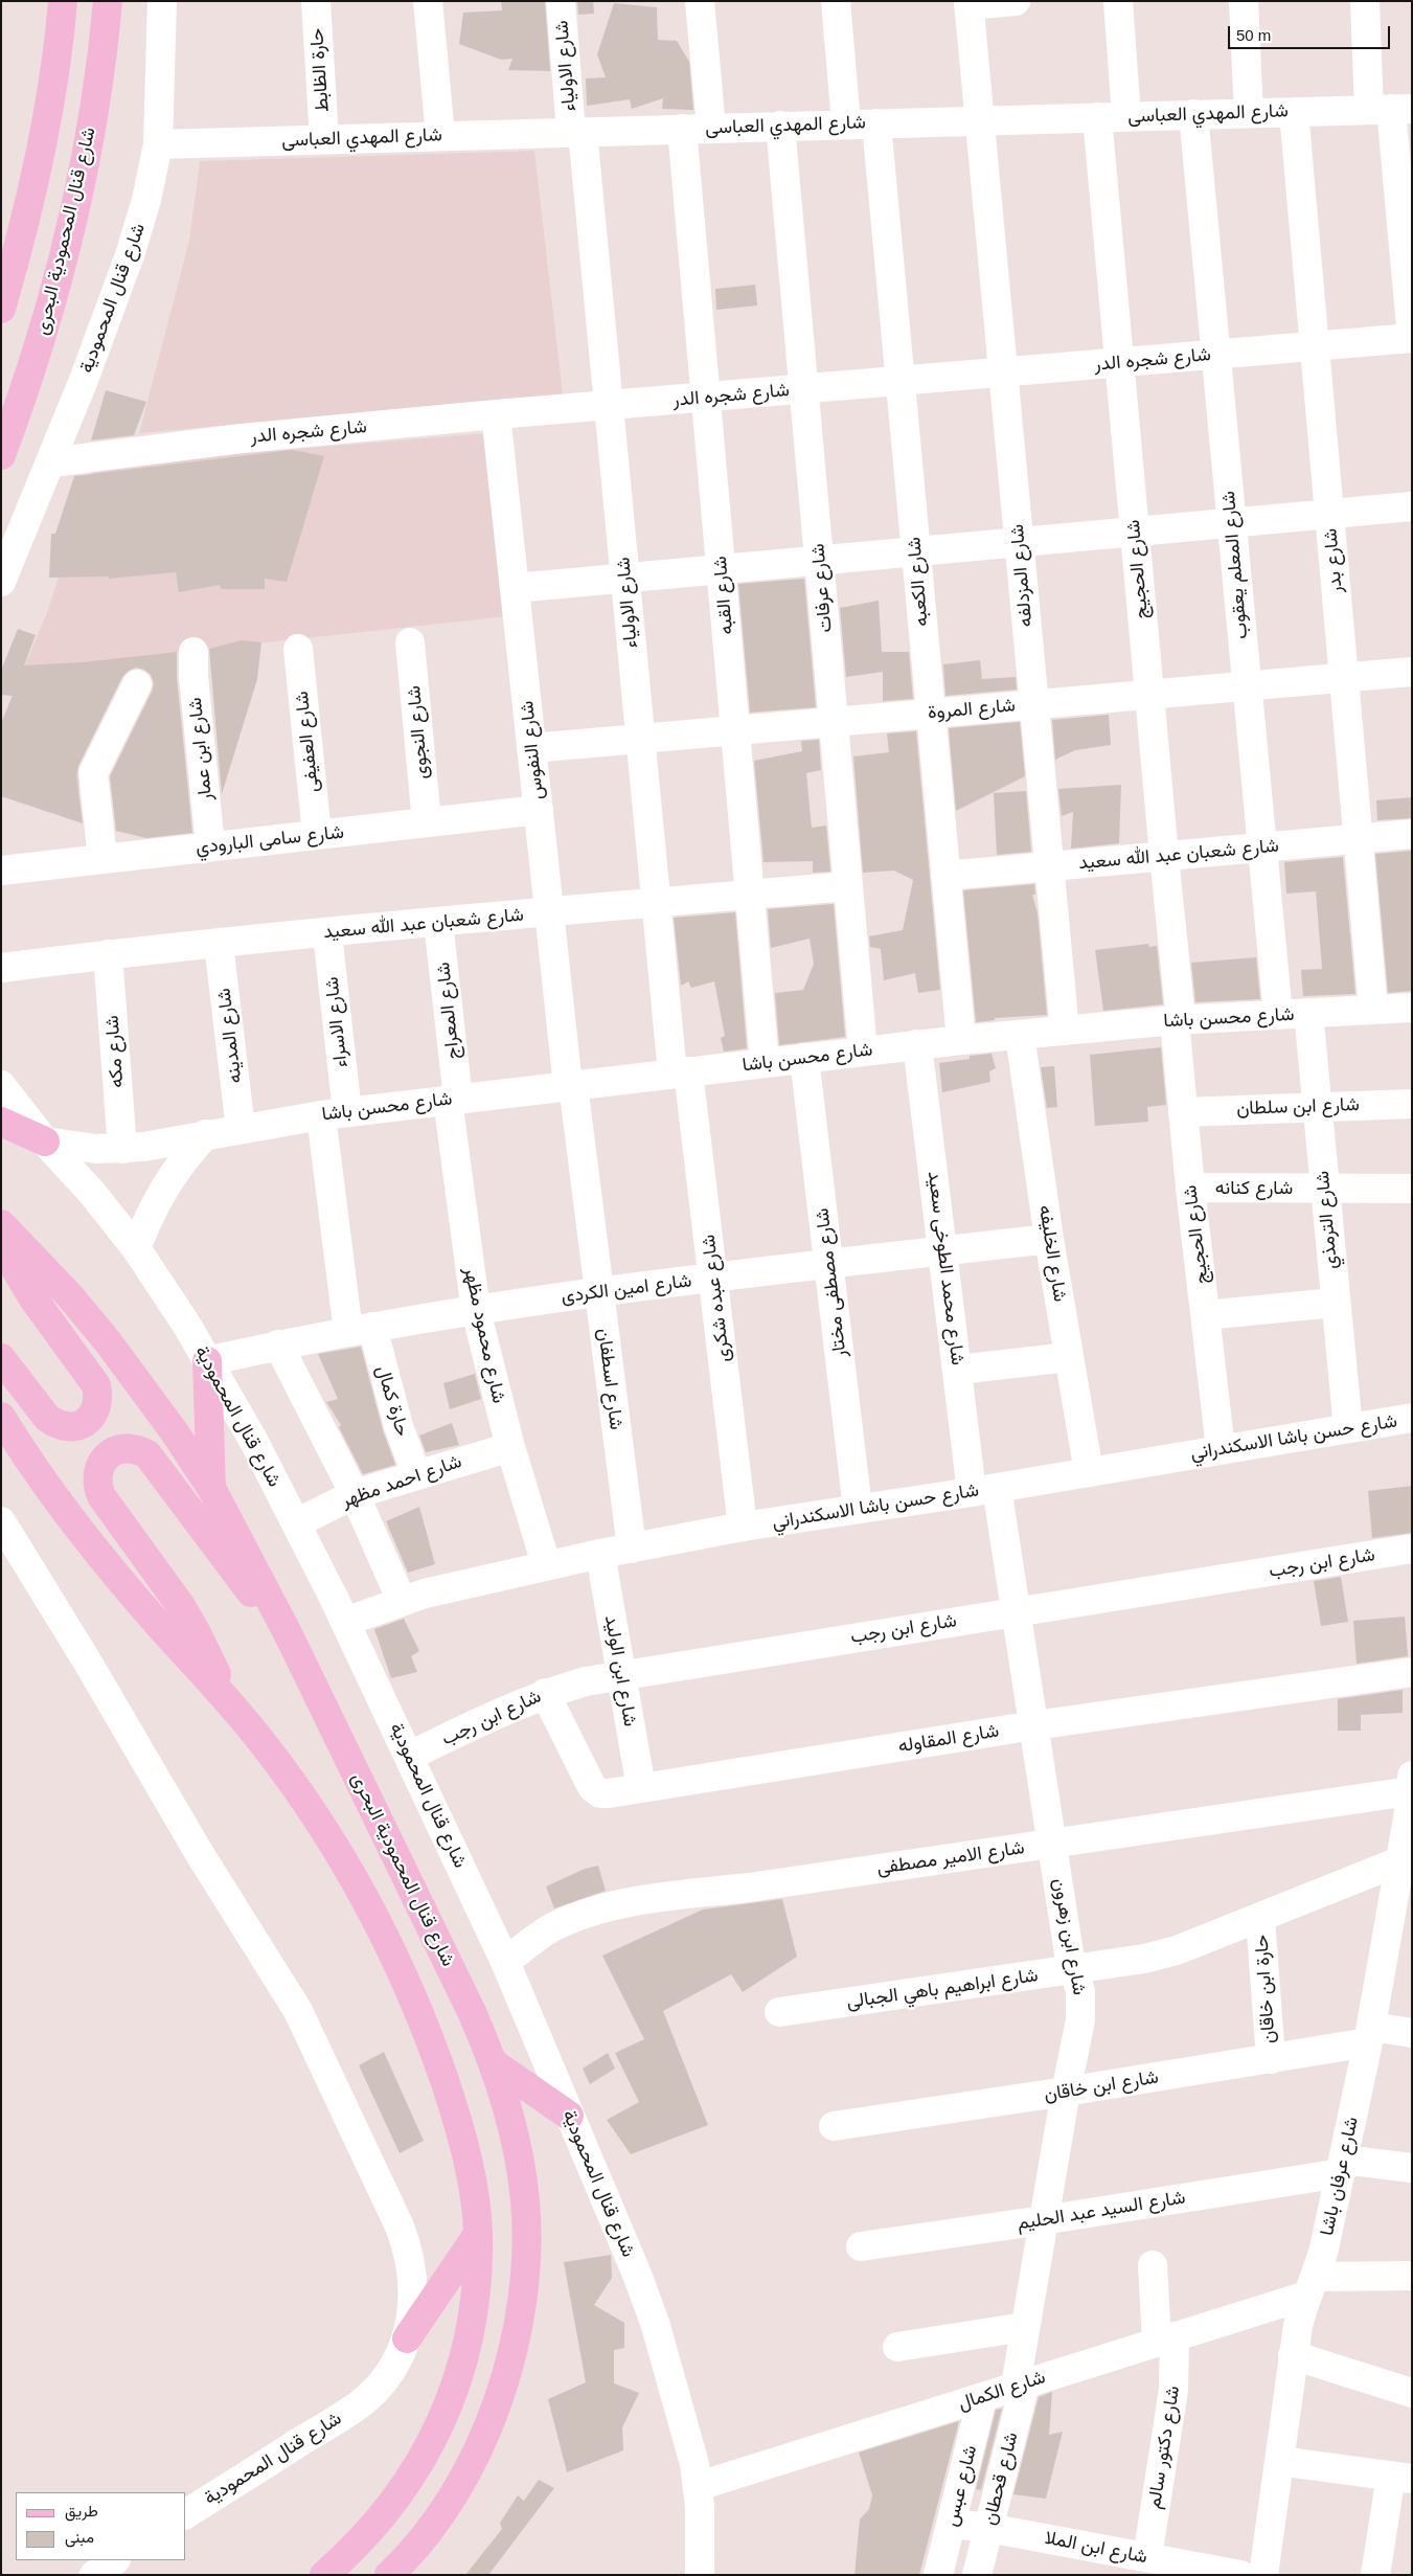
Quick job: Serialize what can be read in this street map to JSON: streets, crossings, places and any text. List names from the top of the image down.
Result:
{
  "streets": {
    "main road": ["شارع قنال المحمودية البحرى"],
    "street": [
      "شارع الاولياء",
      "حارة الظابط",
      "شارع المهدي العباسى",
      "شارع قنال المحمودية",
      "شارع شجره الدر",
      "شارع بدر",
      "شارع المعلم يعقوب",
      "شارع الحجيج",
      "شارع المزدلفه",
      "شارع الكعبه",
      "شارع عرفات",
      "شارع القبه",
      "شارع المروة",
      "شارع النجوى",
      "شارع العفيفى",
      "شارع ابن عمار",
      "شارع النفوس",
      "شارع سامى البارودي",
      "شارع شعبان عبد الله سعيد",
      "شارع المعراج",
      "شارع محسن باشا",
      "شارع الاسراء",
      "شارع المدينه",
      "شارع مكه",
      "شارع ابن سلطان",
      "شارع كنانه",
      "شارع الترمذي",
      "شارع الخليفه",
      "شارع محمد الطوخى سعيد",
      "شارع مصطفى مختار",
      "شارع امين الكردى",
      "شارع عبده شكرى",
      "شارع محمود مظهر",
      "شارع اسطفان",
      "حارة كمال",
      "شارع حسن باشا الاسكندراني",
      "شارع احمد مظهر",
      "شارع ابن رجب",
      "شارع ابن الوليد",
      "شارع المقاوله",
      "شارع الامير مصطفى",
      "شارع ابن زهرون",
      "شارع ابراهيم باهي الجبالى",
      "حارة ابن خاقان",
      "شارع ابن خاقان",
      "شارع عرفان باشا",
      "شارع السيد عبد الحليم",
      "شارع الكمال",
      "شارع دكتور سالم",
      "شارع قحطان",
      "شارع عبس",
      "شارع ابن الملا"
    ]
  },
  "crossings": [
    ["شارع الاولياء", "شارع المهدي العباسى"],
    ["شارع الاولياء", "شارع شجره الدر"],
    ["شارع الاولياء", "شارع المروة"],
    ["شارع الاولياء", "شارع شعبان عبد الله سعيد"],
    ["شارع الاولياء", "شارع محسن باشا"],
    ["شارع الاولياء", "شارع عبده شكرى"],
    ["حارة الظابط", "شارع المهدي العباسى"],
    ["شارع المهدي العباسى", "شارع قنال المحمودية"],
    ["شارع المهدي العباسى", "شارع بدر"],
    ["شارع المهدي العباسى", "شارع المعلم يعقوب"],
    ["شارع المهدي العباسى", "شارع الحجيج"],
    ["شارع المهدي العباسى", "شارع المزدلفه"],
    ["شارع المهدي العباسى", "شارع الكعبه"],
    ["شارع المهدي العباسى", "شارع عرفات"],
    ["شارع المهدي العباسى", "شارع القبه"],
    ["شارع قنال المحمودية", "شارع شجره الدر"],
    ["شارع قنال المحمودية", "شارع محسن باشا"],
    ["شارع قنال المحمودية", "شارع امين الكردى"],
    ["شارع قنال المحمودية", "شارع حسن باشا الاسكندراني"],
    ["شارع قنال المحمودية", "شارع احمد مظهر"],
    ["شارع قنال المحمودية", "شارع ابن رجب"],
    ["شارع قنال المحمودية", "شارع الامير مصطفى"],
    ["شارع قنال المحمودية", "شارع الكمال"],
    ["شارع شجره الدر", "شارع بدر"],
    ["شارع شجره الدر", "شارع المعلم يعقوب"],
    ["شارع شجره الدر", "شارع الحجيج"],
    ["شارع شجره الدر", "شارع المزدلفه"],
    ["شارع شجره الدر", "شارع الكعبه"],
    ["شارع شجره الدر", "شارع عرفات"],
    ["شارع شجره الدر", "شارع القبه"],
    ["شارع شجره الدر", "شارع النفوس"],
    ["شارع بدر", "شارع المروة"],
    ["شارع بدر", "شارع شعبان عبد الله سعيد"],
    ["شارع بدر", "شارع محسن باشا"],
    ["شارع المعلم يعقوب", "شارع المروة"],
    ["شارع المعلم يعقوب", "شارع شعبان عبد الله سعيد"],
    ["شارع المعلم يعقوب", "شارع محسن باشا"],
    ["شارع الحجيج", "شارع المروة"],
    ["شارع الحجيج", "شارع شعبان عبد الله سعيد"],
    ["شارع الحجيج", "شارع محسن باشا"],
    ["شارع الحجيج", "شارع ابن سلطان"],
    ["شارع الحجيج", "شارع كنانه"],
    ["شارع الحجيج", "شارع حسن باشا الاسكندراني"],
    ["شارع المزدلفه", "شارع المروة"],
    ["شارع المزدلفه", "شارع شعبان عبد الله سعيد"],
    ["شارع المزدلفه", "شارع محسن باشا"],
    ["شارع الكعبه", "شارع المروة"],
    ["شارع الكعبه", "شارع شعبان عبد الله سعيد"],
    ["شارع الكعبه", "شارع محسن باشا"],
    ["شارع عرفات", "شارع المروة"],
    ["شارع عرفات", "شارع شعبان عبد الله سعيد"],
    ["شارع عرفات", "شارع محسن باشا"],
    ["شارع القبه", "شارع المروة"],
    ["شارع القبه", "شارع شعبان عبد الله سعيد"],
    ["شارع القبه", "شارع محسن باشا"],
    ["شارع المروة", "شارع النفوس"],
    ["شارع النجوى", "شارع سامى البارودي"],
    ["شارع العفيفى", "شارع سامى البارودي"],
    ["شارع ابن عمار", "شارع سامى البارودي"],
    ["شارع النفوس", "شارع سامى البارودي"],
    ["شارع النفوس", "شارع شعبان عبد الله سعيد"],
    ["شارع النفوس", "شارع محسن باشا"],
    ["شارع النفوس", "شارع اسطفان"],
    ["شارع شعبان عبد الله سعيد", "شارع المعراج"],
    ["شارع شعبان عبد الله سعيد", "شارع الاسراء"],
    ["شارع شعبان عبد الله سعيد", "شارع المدينه"],
    ["شارع شعبان عبد الله سعيد", "شارع مكه"],
    ["شارع المعراج", "شارع محسن باشا"],
    ["شارع المعراج", "شارع محمود مظهر"],
    ["شارع محسن باشا", "شارع الاسراء"],
    ["شارع محسن باشا", "شارع المدينه"],
    ["شارع محسن باشا", "شارع مكه"],
    ["شارع محسن باشا", "شارع الترمذي"],
    ["شارع محسن باشا", "شارع الخليفه"],
    ["شارع محسن باشا", "شارع محمد الطوخى سعيد"],
    ["شارع محسن باشا", "شارع مصطفى مختار"],
    ["شارع محسن باشا", "شارع عبده شكرى"],
    ["شارع محسن باشا", "شارع محمود مظهر"],
    ["شارع محسن باشا", "شارع اسطفان"],
    ["شارع الاسراء", "شارع امين الكردى"],
    ["شارع الاسراء", "حارة كمال"],
    ["شارع ابن سلطان", "شارع الترمذي"],
    ["شارع كنانه", "شارع الترمذي"],
    ["شارع الترمذي", "شارع حسن باشا الاسكندراني"],
    ["شارع الخليفه", "شارع امين الكردى"],
    ["شارع الخليفه", "شارع حسن باشا الاسكندراني"],
    ["شارع محمد الطوخى سعيد", "شارع امين الكردى"],
    ["شارع محمد الطوخى سعيد", "شارع حسن باشا الاسكندراني"],
    ["شارع محمد الطوخى سعيد", "شارع ابن زهرون"],
    ["شارع مصطفى مختار", "شارع امين الكردى"],
    ["شارع مصطفى مختار", "شارع حسن باشا الاسكندراني"],
    ["شارع امين الكردى", "شارع عبده شكرى"],
    ["شارع امين الكردى", "شارع محمود مظهر"],
    ["شارع امين الكردى", "شارع اسطفان"],
    ["شارع امين الكردى", "حارة كمال"],
    ["شارع عبده شكرى", "شارع حسن باشا الاسكندراني"],
    ["شارع محمود مظهر", "شارع حسن باشا الاسكندراني"],
    ["شارع محمود مظهر", "شارع احمد مظهر"],
    ["شارع اسطفان", "شارع حسن باشا الاسكندراني"],
    ["حارة كمال", "شارع احمد مظهر"],
    ["شارع حسن باشا الاسكندراني", "شارع ابن الوليد"],
    ["شارع حسن باشا الاسكندراني", "شارع ابن زهرون"],
    ["شارع ابن رجب", "شارع ابن الوليد"],
    ["شارع ابن رجب", "شارع المقاوله"],
    ["شارع ابن رجب", "شارع ابن زهرون"],
    ["شارع ابن الوليد", "شارع المقاوله"],
    ["شارع المقاوله", "شارع ابن زهرون"],
    ["شارع الامير مصطفى", "شارع ابن زهرون"],
    ["شارع الامير مصطفى", "شارع عرفان باشا"],
    ["شارع ابن زهرون", "شارع ابراهيم باهي الجبالى"],
    ["شارع ابن زهرون", "شارع ابن خاقان"],
    ["شارع ابن زهرون", "شارع السيد عبد الحليم"],
    ["شارع ابن زهرون", "شارع الكمال"],
    ["شارع ابن زهرون", "شارع قحطان"],
    ["شارع ابراهيم باهي الجبالى", "حارة ابن خاقان"],
    ["شارع ابراهيم باهي الجبالى", "شارع عرفان باشا"],
    ["حارة ابن خاقان", "شارع ابن خاقان"],
    ["شارع ابن خاقان", "شارع عرفان باشا"],
    ["شارع عرفان باشا", "شارع السيد عبد الحليم"],
    ["شارع عرفان باشا", "شارع الكمال"],
    ["شارع الكمال", "شارع دكتور سالم"],
    ["شارع الكمال", "شارع قحطان"],
    ["شارع الكمال", "شارع عبس"],
    ["شارع دكتور سالم", "شارع ابن الملا"],
    ["شارع قحطان", "شارع ابن الملا"],
    ["شارع عبس", "شارع ابن الملا"]
  ],
  "legend": ["طريق", "مبنى"],
  "scale_bar": "50 m"
}
